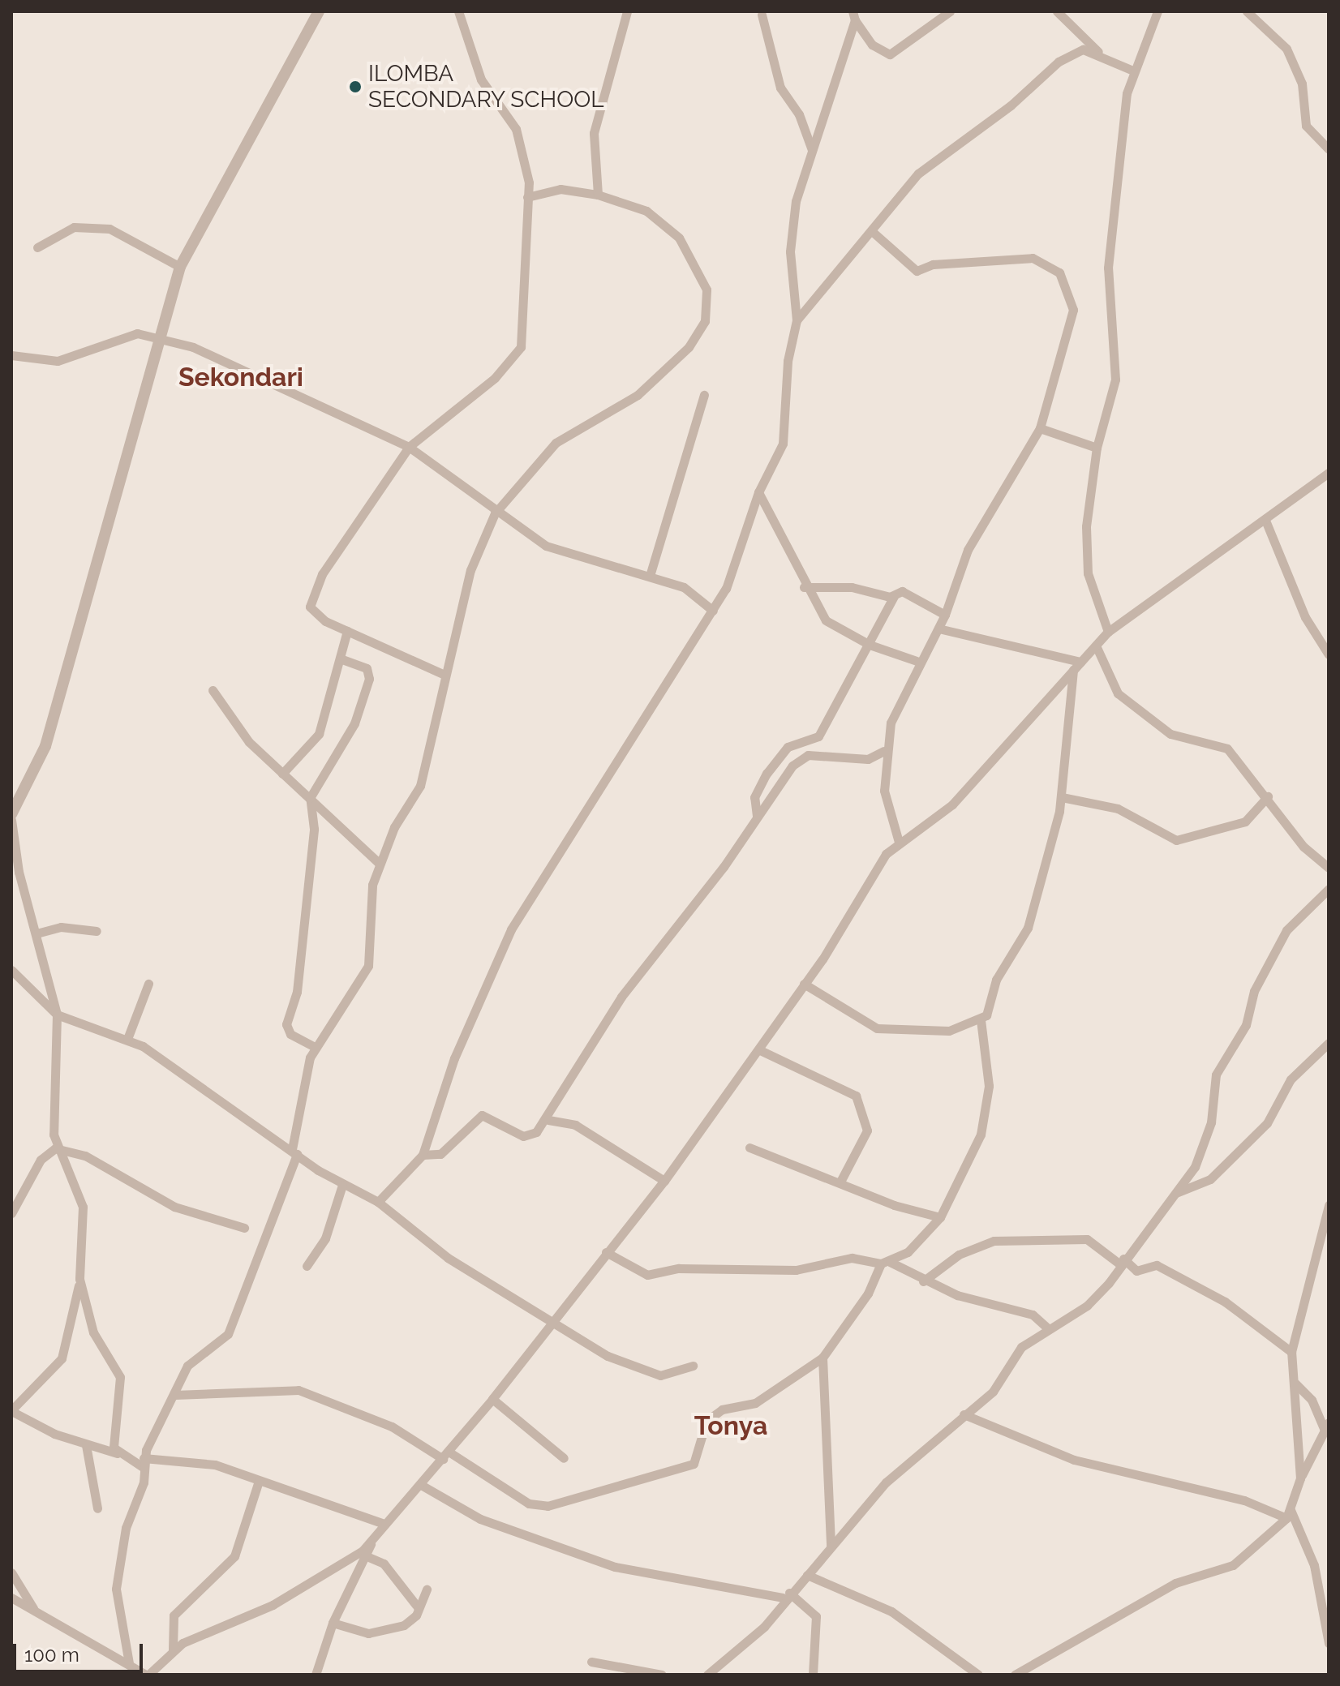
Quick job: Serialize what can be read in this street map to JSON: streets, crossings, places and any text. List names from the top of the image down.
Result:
{
  "districts": ["Sekondari", "Tonya"],
  "places": ["ILOMBA SECONDARY SCHOOL"],
  "scale_bar": "100 m"
}
